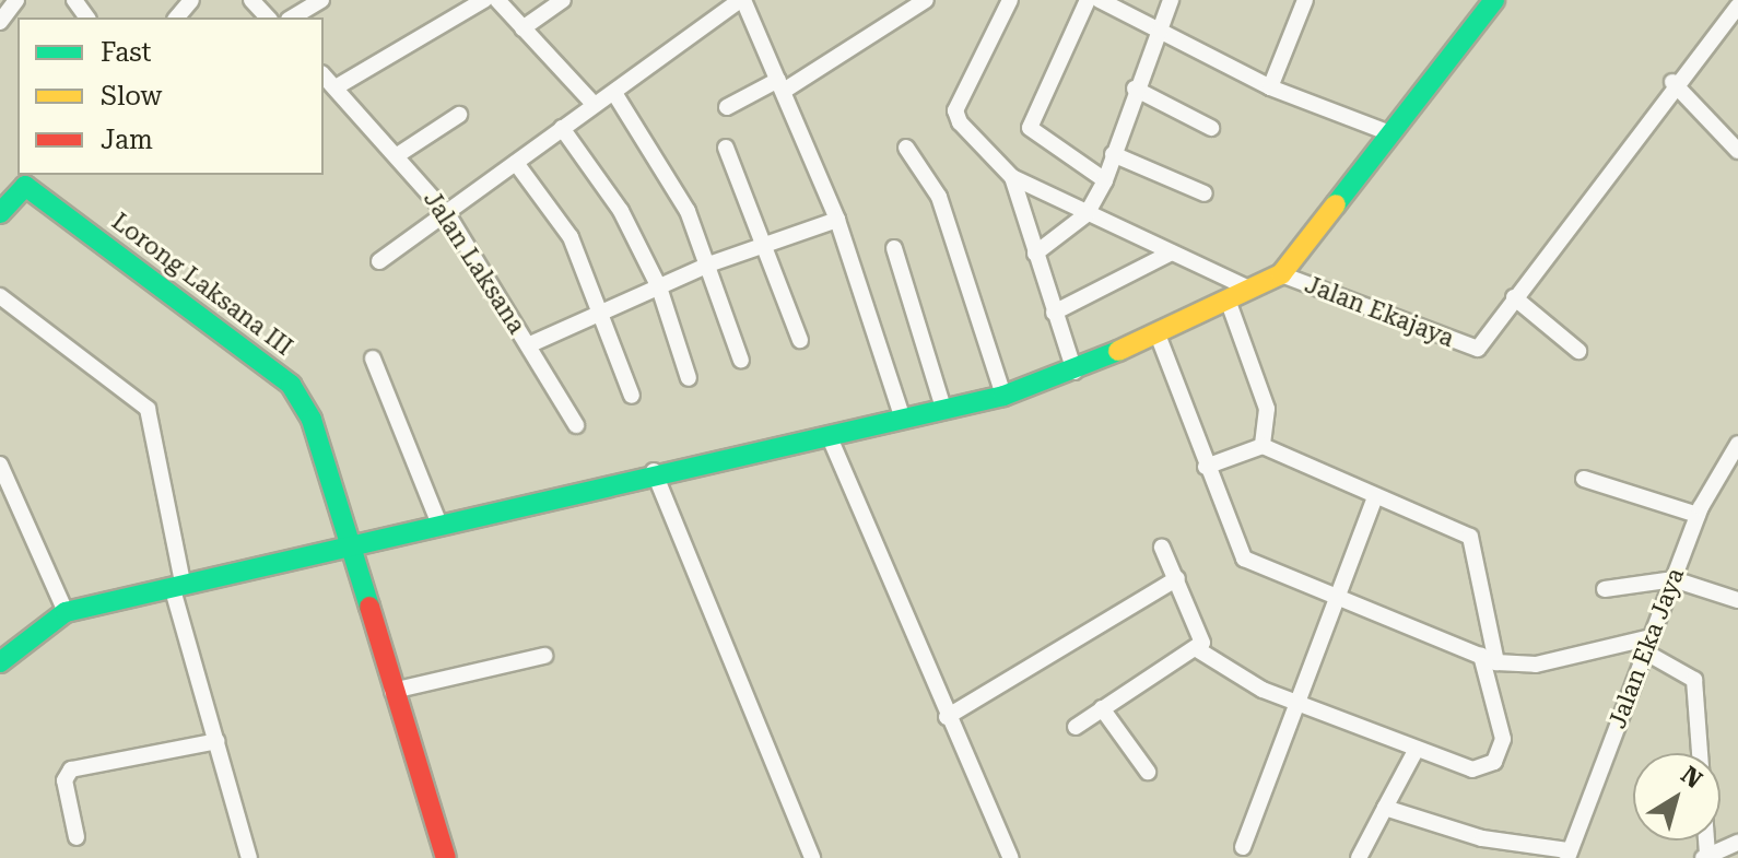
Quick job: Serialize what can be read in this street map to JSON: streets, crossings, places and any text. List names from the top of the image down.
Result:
{
  "streets": {
    "street": [
      "Jalan Laksana",
      "Lorong Laksana III",
      "Jalan Ekajaya",
      "Jalan Eka Jaya"
    ]
  },
  "legend": ["Fast", "Slow", "Jam"],
  "north": "top right"
}
